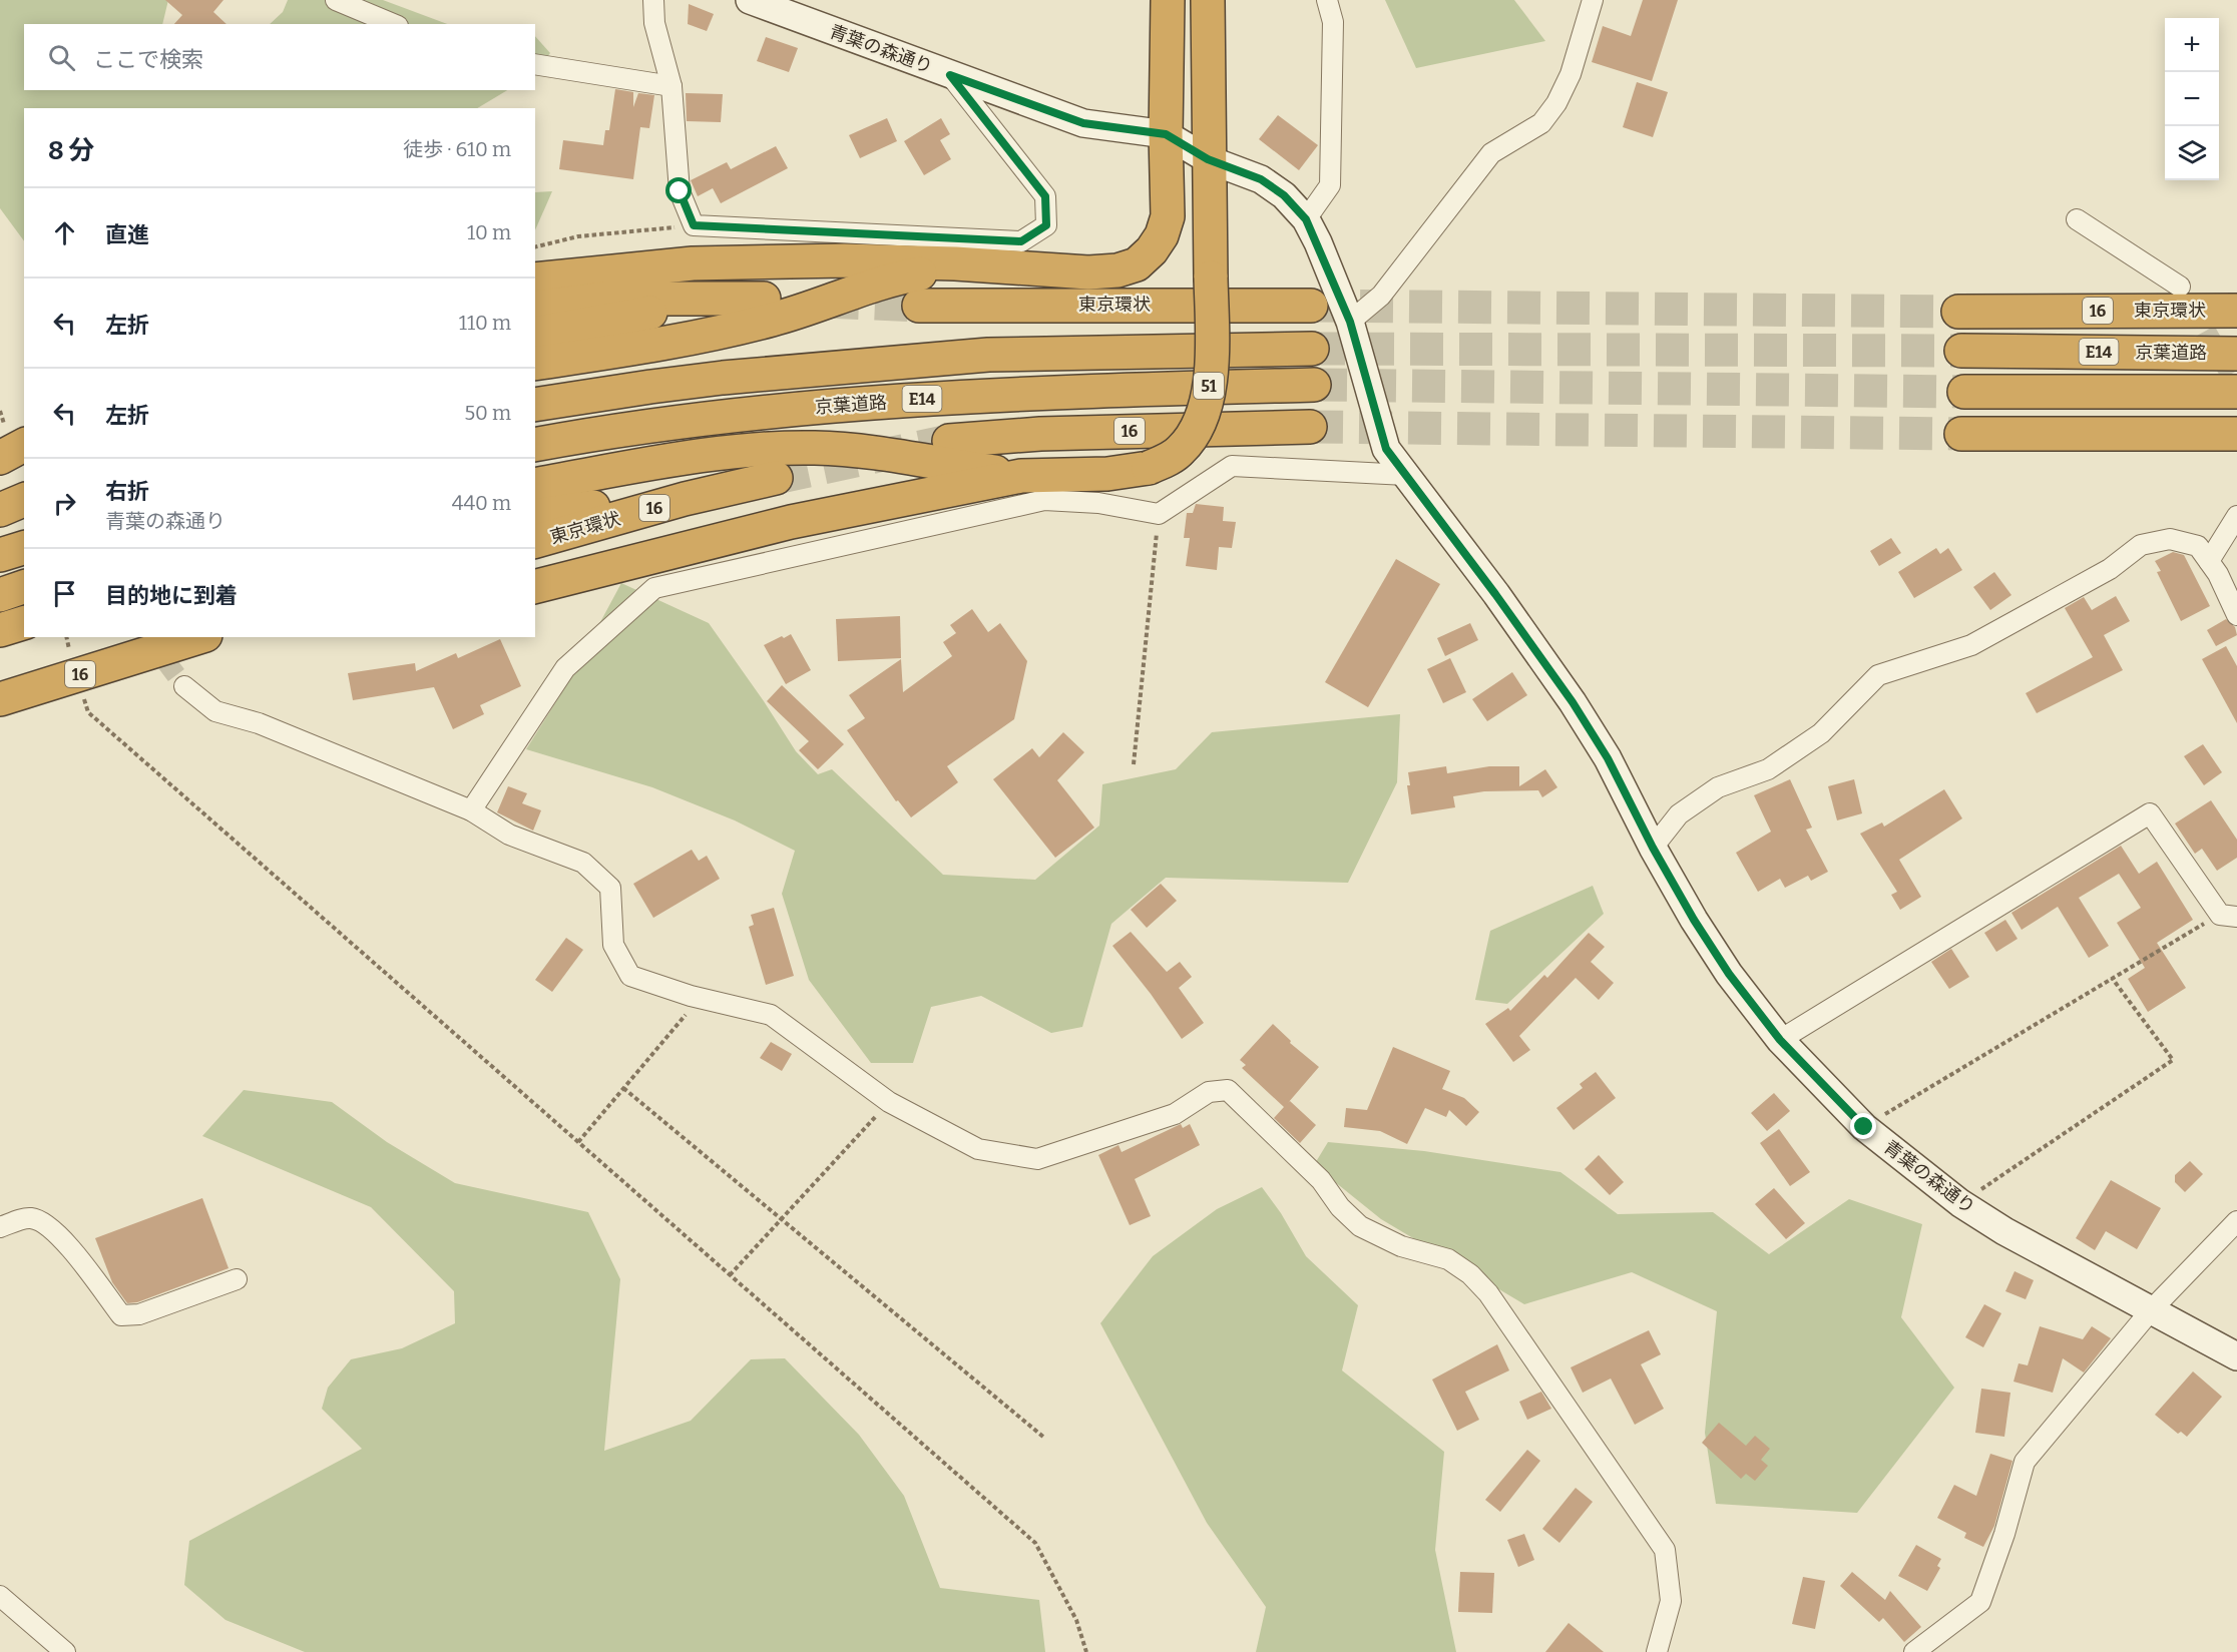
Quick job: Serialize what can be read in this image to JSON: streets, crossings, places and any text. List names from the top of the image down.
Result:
{
  "streets": {
    "highway": [
      "東京環状",
      "16",
      "E14",
      "京葉道路",
      "51"
    ],
    "street": ["青葉の森通り"]
  },
  "crossings": [
    ["青葉の森通り", "51"]
  ],
  "page": {
    "map_buttons": ["+", "−"],
    "search": "ここで検索",
    "heading": ["8 分", "徒歩 · 610 m"],
    "list": [
      ["直進", "10 m"],
      ["左折", "110 m"],
      ["左折", "50 m"],
      ["右折", "青葉の森通り", "440 m"],
      "目的地に到着"
    ]
  }
}
